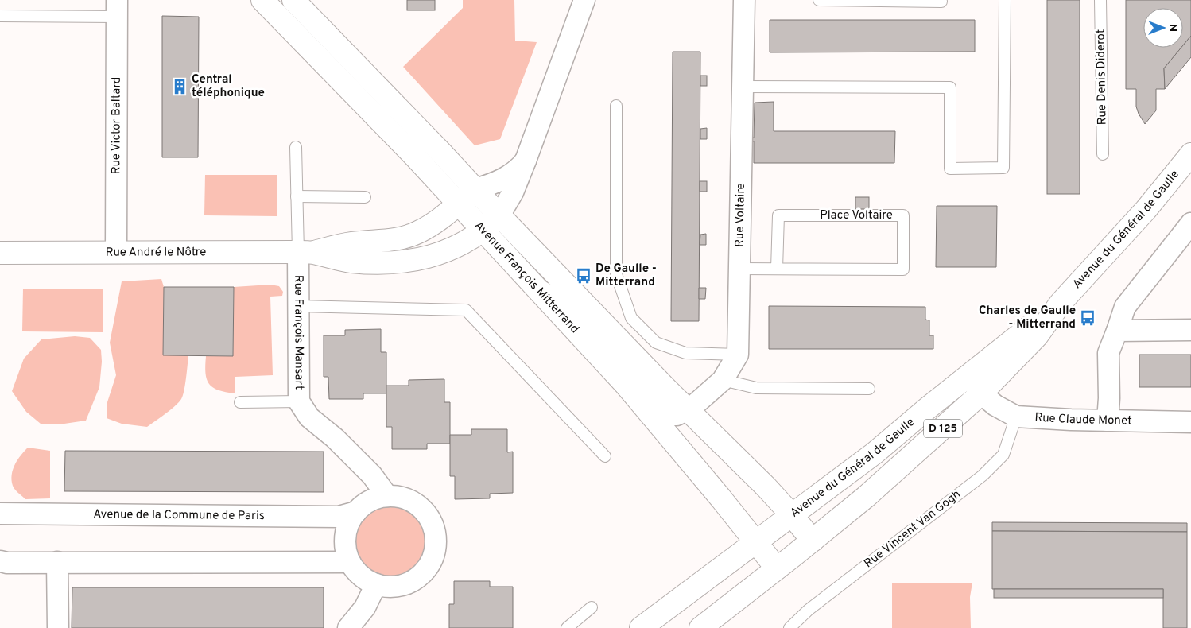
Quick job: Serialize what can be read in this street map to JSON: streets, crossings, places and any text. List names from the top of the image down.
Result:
{
  "streets": {
    "street": [
      "Rue Victor Baltard",
      "Rue Voltaire",
      "Avenue du Général de Gaulle",
      "Rue André le Nôtre",
      "Avenue François Mitterrand",
      "Rue François Mansart",
      "Rue Claude Monet",
      "D 125",
      "Avenue de la Commune de Paris"
    ],
    "lane": ["Rue Denis Diderot", "Place Voltaire", "Rue Vincent Van Gogh"]
  },
  "crossings": [
    ["Rue Victor Baltard", "Rue André le Nôtre"],
    ["Rue Voltaire", "Place Voltaire"],
    ["Rue Voltaire", "Avenue François Mitterrand"],
    ["Avenue du Général de Gaulle", "Avenue François Mitterrand"],
    ["Avenue du Général de Gaulle", "Rue Claude Monet"],
    ["Rue André le Nôtre", "Avenue François Mitterrand"],
    ["Rue André le Nôtre", "Rue François Mansart"],
    ["Rue François Mansart", "Avenue de la Commune de Paris"],
    ["Rue Claude Monet", "Rue Vincent Van Gogh"]
  ],
  "places": {
    "building": ["Central téléphonique"],
    "bus stop": ["De Gaulle - Mitterrand", "Charles de Gaulle - Mitterrand"]
  },
  "north": "right"
}
